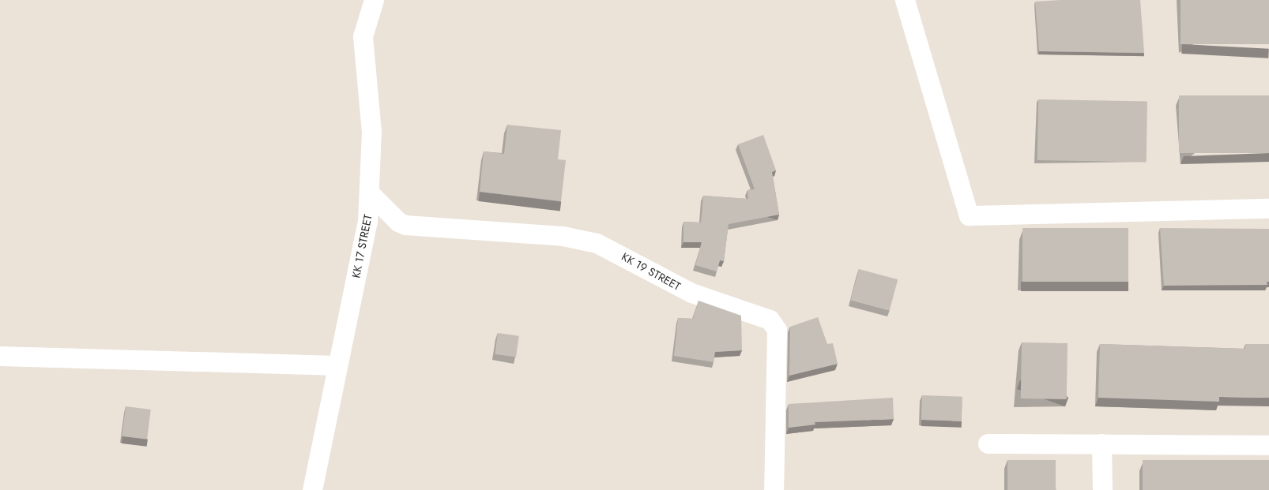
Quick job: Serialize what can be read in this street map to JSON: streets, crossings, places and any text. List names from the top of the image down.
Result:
{
  "streets": {
    "street": ["KK 17 STREET", "KK 19 STREET"]
  },
  "crossings": [
    ["KK 17 STREET", "KK 19 STREET"]
  ]
}
